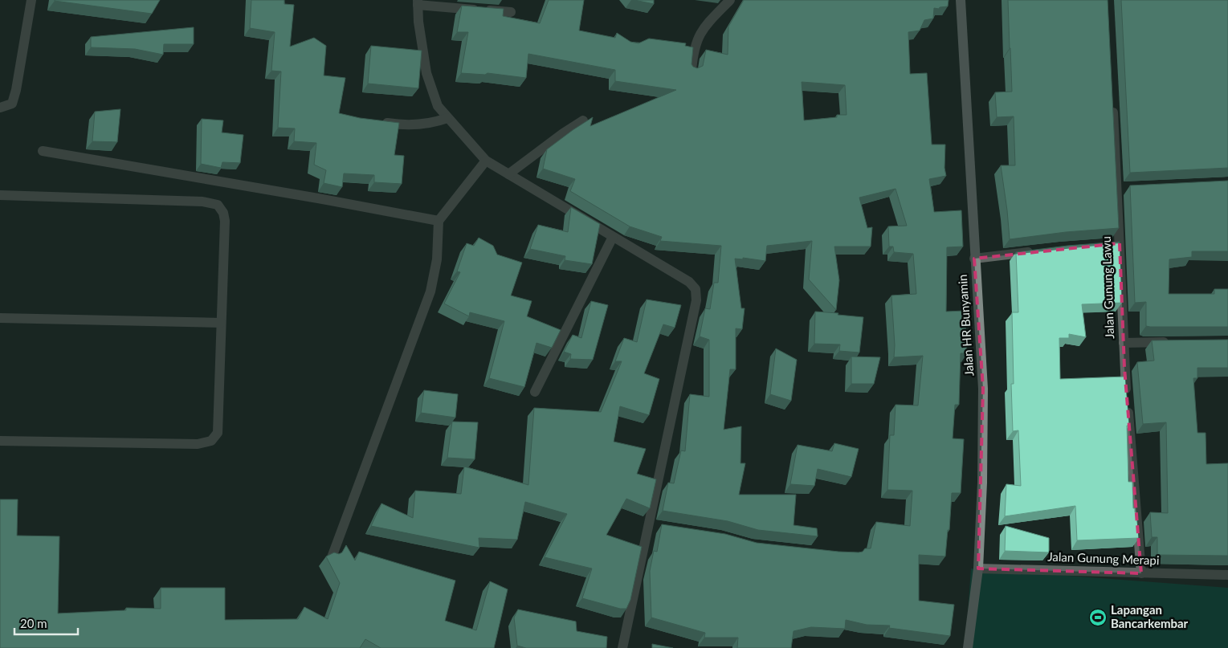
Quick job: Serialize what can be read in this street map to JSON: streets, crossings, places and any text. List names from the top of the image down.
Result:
{
  "streets": {
    "main road": ["Jalan HR Bunyamin"],
    "street": ["Jalan Gunung Lawu", "Jalan Gunung Merapi"]
  },
  "crossings": [
    ["Jalan Gunung Lawu", "Jalan Gunung Merapi"],
    ["Jalan HR Bunyamin", "Jalan Gunung Merapi"]
  ],
  "places": {
    "sports": ["Lapangan Bancarkembar"]
  },
  "scale_bar": "20 m"
}
